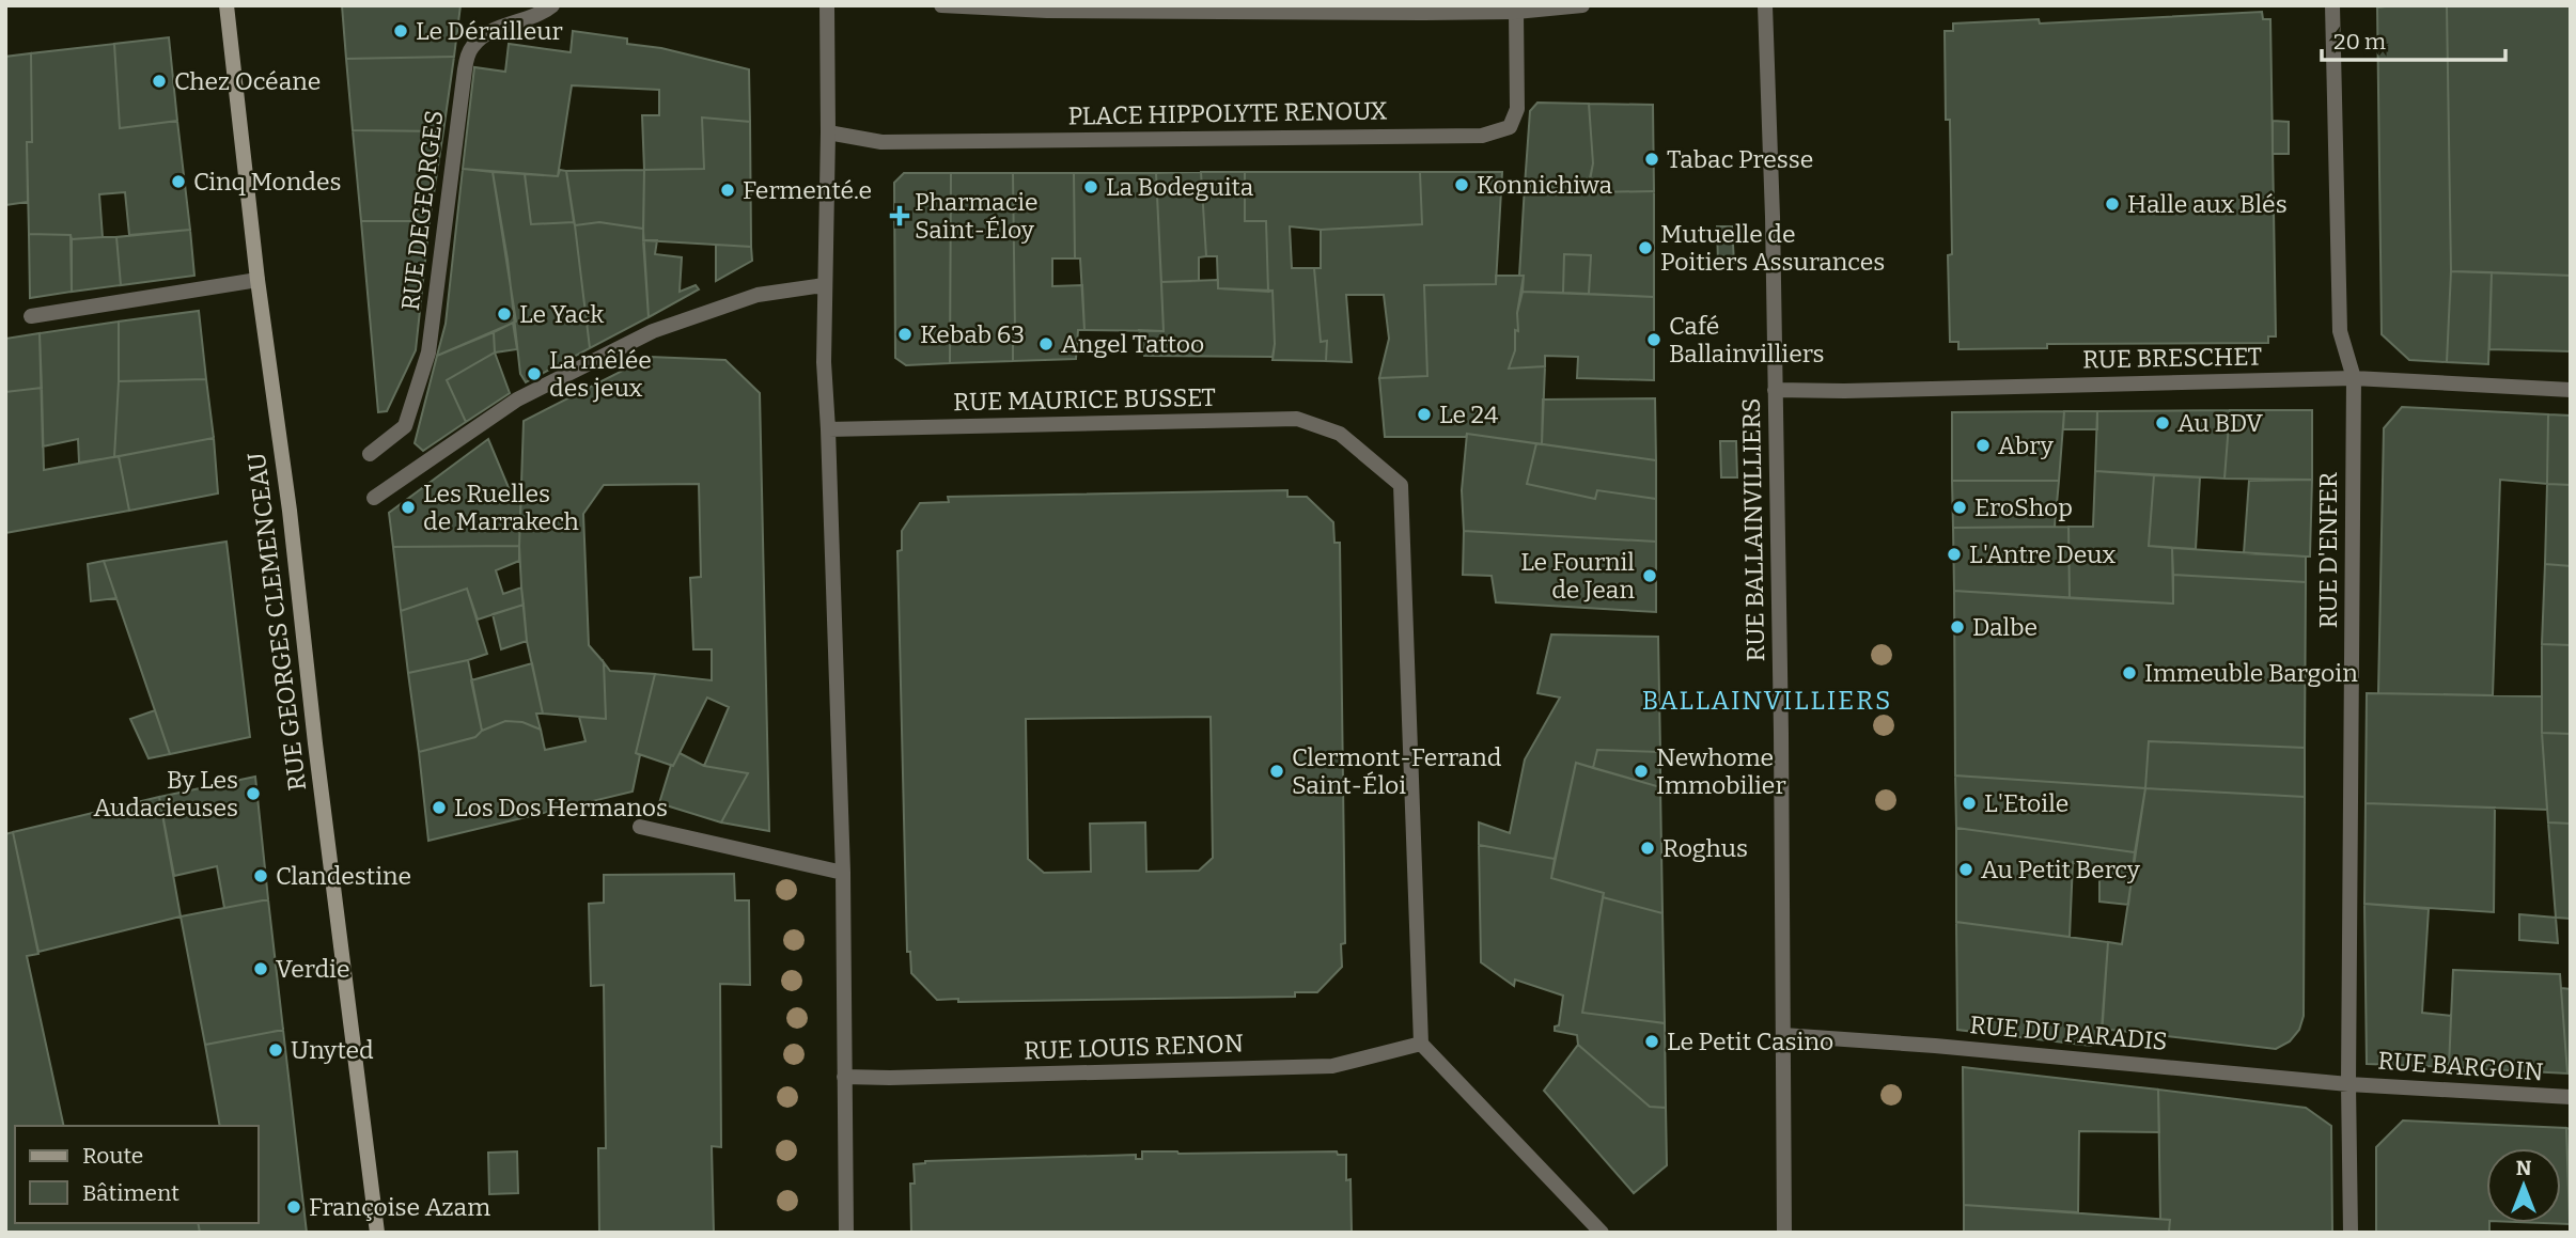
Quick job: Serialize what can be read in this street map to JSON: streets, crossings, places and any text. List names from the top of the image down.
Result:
{
  "streets": {
    "street": [
      "PLACE HIPPOLYTE RENOUX",
      "RUE DEGEORGES",
      "RUE BRESCHET",
      "RUE MAURICE BUSSET",
      "RUE BALLAINVILLIERS",
      "RUE D'ENFER",
      "RUE GEORGES CLEMENCEAU",
      "RUE DU PARADIS",
      "RUE LOUIS RENON",
      "RUE BARGOIN"
    ]
  },
  "crossings": [
    ["RUE BRESCHET", "RUE BALLAINVILLIERS"],
    ["RUE BRESCHET", "RUE D'ENFER"],
    ["RUE MAURICE BUSSET", "RUE LOUIS RENON"],
    ["RUE BALLAINVILLIERS", "RUE DU PARADIS"],
    ["RUE D'ENFER", "RUE DU PARADIS"],
    ["RUE D'ENFER", "RUE BARGOIN"],
    ["RUE DU PARADIS", "RUE BARGOIN"]
  ],
  "districts": ["BALLAINVILLIERS"],
  "places": {
    "other": [
      "Le Dérailleur",
      "Chez Océane",
      "Tabac Presse",
      "Cinq Mondes",
      "Konnichiwa",
      "La Bodeguita",
      "Fermenté.e",
      "Halle aux Blés",
      "Mutuelle de Poitiers Assurances",
      "Le Yack",
      "Kebab 63",
      "Café Ballainvilliers",
      "Angel Tattoo",
      "La mêlée des jeux",
      "Le 24",
      "Au BDV",
      "Abry",
      "Les Ruelles de Marrakech",
      "EroShop",
      "L'Antre Deux",
      "Le Fournil de Jean",
      "Dalbe",
      "Immeuble Bargoin",
      "Clermont-Ferrand Saint-Éloi",
      "Newhome Immobilier",
      "By Les Audacieuses",
      "L'Etoile",
      "Los Dos Hermanos",
      "Roghus",
      "Au Petit Bercy",
      "Clandestine",
      "Verdie",
      "Le Petit Casino",
      "Unyted",
      "Françoise Azam"
    ],
    "health": ["Pharmacie Saint-Éloy"]
  },
  "legend": ["Route", "Bâtiment"],
  "scale_bar": "20 m",
  "north": "top"
}
